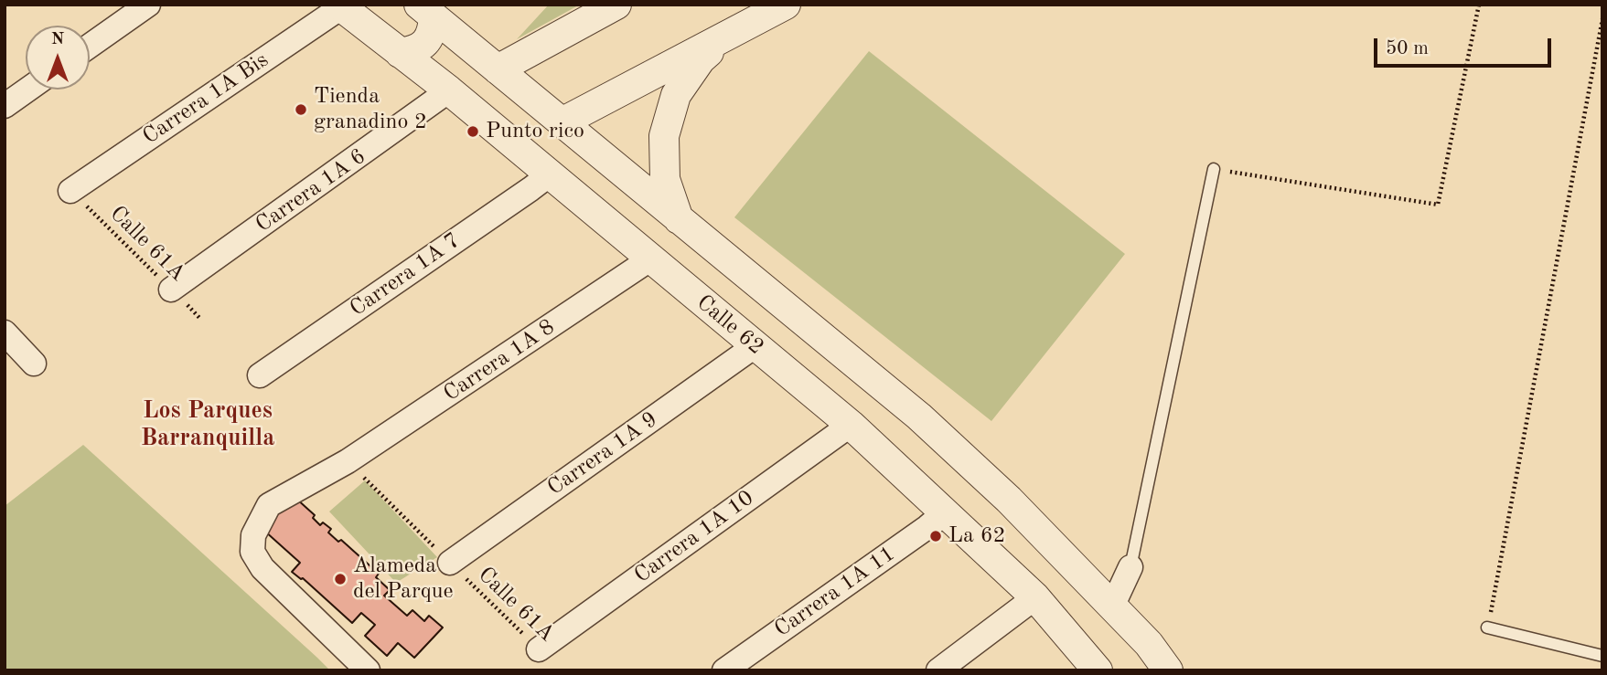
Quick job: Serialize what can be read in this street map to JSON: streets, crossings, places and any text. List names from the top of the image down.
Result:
{
  "streets": {
    "street": [
      "Carrera 1A Bis",
      "Carrera 1A 6",
      "Carrera 1A 7",
      "Calle 62",
      "Carrera 1A 8",
      "Carrera 1A 9",
      "Carrera 1A 10",
      "Carrera 1A 11"
    ],
    "path": ["Calle 61A"]
  },
  "crossings": [
    ["Carrera 1A Bis", "Calle 61A"],
    ["Carrera 1A Bis", "Calle 62"],
    ["Carrera 1A 6", "Calle 61A"],
    ["Carrera 1A 6", "Calle 62"],
    ["Calle 61A", "Carrera 1A 8"],
    ["Calle 61A", "Carrera 1A 9"],
    ["Calle 61A", "Carrera 1A 10"],
    ["Carrera 1A 7", "Calle 62"],
    ["Calle 62", "Carrera 1A 8"],
    ["Calle 62", "Carrera 1A 9"],
    ["Calle 62", "Carrera 1A 10"],
    ["Calle 62", "Carrera 1A 11"]
  ],
  "districts": ["Los Parques Barranquilla"],
  "places": [
    "Tienda granadino 2",
    "Punto rico",
    "La 62",
    "Alameda del Parque"
  ],
  "scale_bar": "50 m",
  "north": "top"
}
